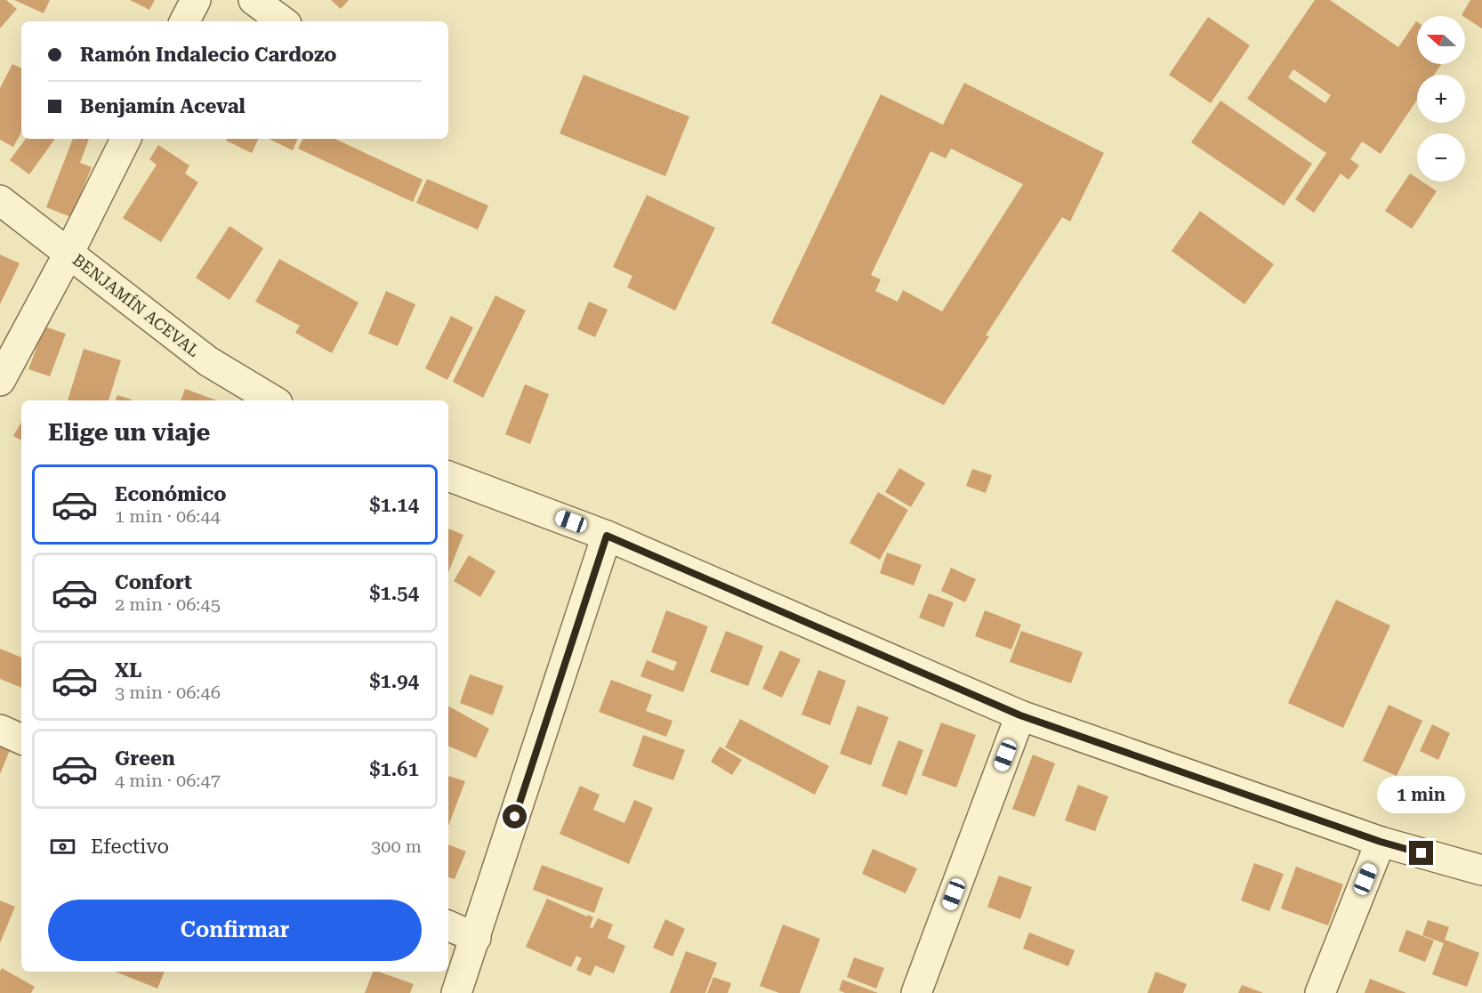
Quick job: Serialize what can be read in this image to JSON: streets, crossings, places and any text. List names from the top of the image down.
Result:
{
  "streets": {
    "street": ["BENJAMÍN ACEVAL"]
  },
  "north": "left",
  "page": {
    "map_buttons": ["+", "−"],
    "banner": ["Ramón Indalecio Cardozo", "Benjamín Aceval"],
    "heading": "Elige un viaje",
    "list": [
      {
        "name": "Económico",
        "note": "1 min · 06:44",
        "value": "$1.14"
      },
      {
        "name": "Confort",
        "note": "2 min · 06:45",
        "value": "$1.54"
      },
      {
        "name": "XL",
        "note": "3 min · 06:46",
        "value": "$1.94"
      },
      {
        "name": "Green",
        "note": "4 min · 06:47",
        "value": "$1.61"
      }
    ],
    "bubble": "1 min",
    "pay": ["Efectivo", "300 m"],
    "buttons": "Confirmar"
  }
}
